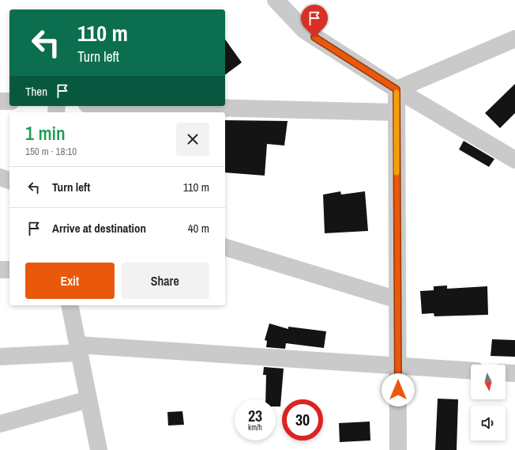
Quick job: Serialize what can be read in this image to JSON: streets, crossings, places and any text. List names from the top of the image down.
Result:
{
  "north": "bottom",
  "page": {
    "turn": ["110 m", "Turn left"],
    "then": "Then",
    "heading": ["1 min", "150 m · 18:10"],
    "list": [
      {
        "name": "Turn left",
        "value": "110 m"
      },
      {
        "name": "Arrive at destination",
        "value": "40 m"
      }
    ],
    "buttons": ["Exit", "Share"],
    "speed": "23 km/h",
    "limit": "30"
  }
}
